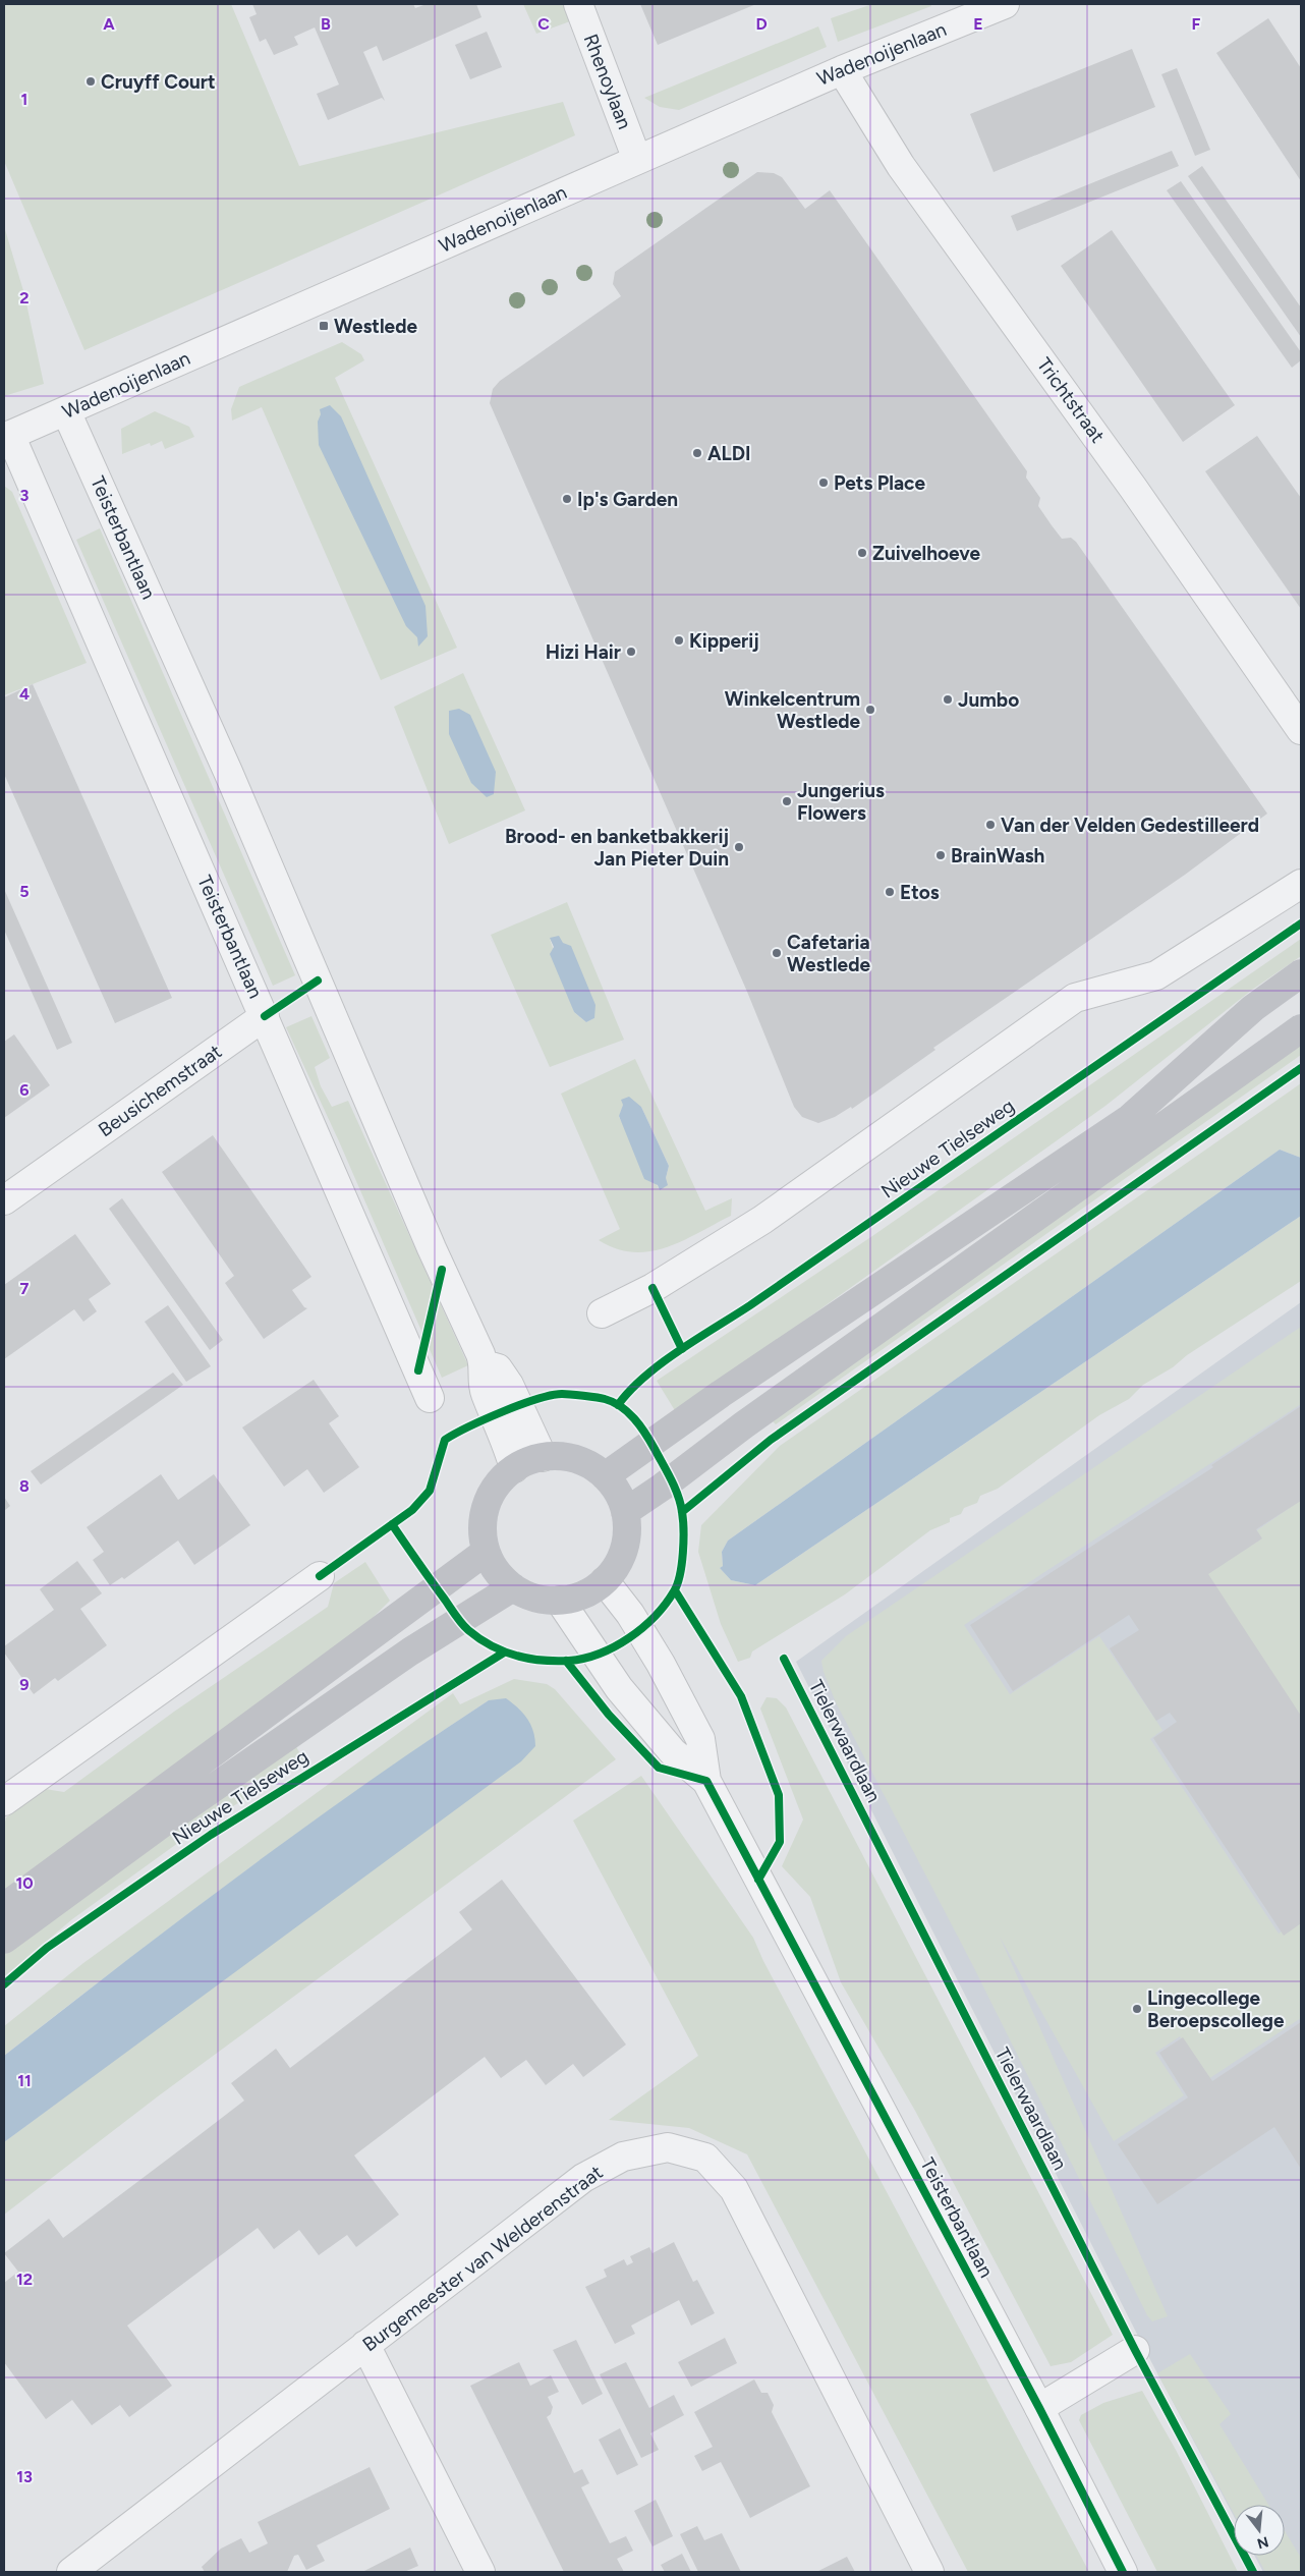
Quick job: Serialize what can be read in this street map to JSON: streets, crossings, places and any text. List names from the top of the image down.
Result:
{
  "streets": {
    "main road": ["Nieuwe Tielseweg"],
    "street": [
      "Wadenoijenlaan",
      "Rhenoylaan",
      "Trichtstraat",
      "Teisterbantlaan",
      "Beusichemstraat",
      "Burgemeester van Welderenstraat"
    ],
    "cycle path": ["Tielerwaardlaan"]
  },
  "crossings": [
    ["Wadenoijenlaan", "Rhenoylaan"],
    ["Wadenoijenlaan", "Trichtstraat"],
    ["Wadenoijenlaan", "Teisterbantlaan"],
    ["Teisterbantlaan", "Beusichemstraat"],
    ["Teisterbantlaan", "Nieuwe Tielseweg"]
  ],
  "places": {
    "other": [
      "Cruyff Court",
      "ALDI",
      "Pets Place",
      "Ip's Garden",
      "Zuivelhoeve",
      "Kipperij",
      "Hizi Hair",
      "Jumbo",
      "Winkelcentrum Westlede",
      "Jungerius Flowers",
      "Van der Velden Gedestilleerd",
      "Brood- en banketbakkerij Jan Pieter Duin",
      "BrainWash",
      "Etos",
      "Cafetaria Westlede",
      "Lingecollege Beroepscollege"
    ],
    "transit": ["Westlede"]
  },
  "north": "bottom",
  "grid": {
    "columns": [
      "A",
      "B",
      "C",
      "D",
      "E",
      "F"
    ],
    "rows": [
      "1",
      "2",
      "3",
      "4",
      "5",
      "6",
      "7",
      "8",
      "9",
      "10",
      "11",
      "12",
      "13"
    ]
  }
}
